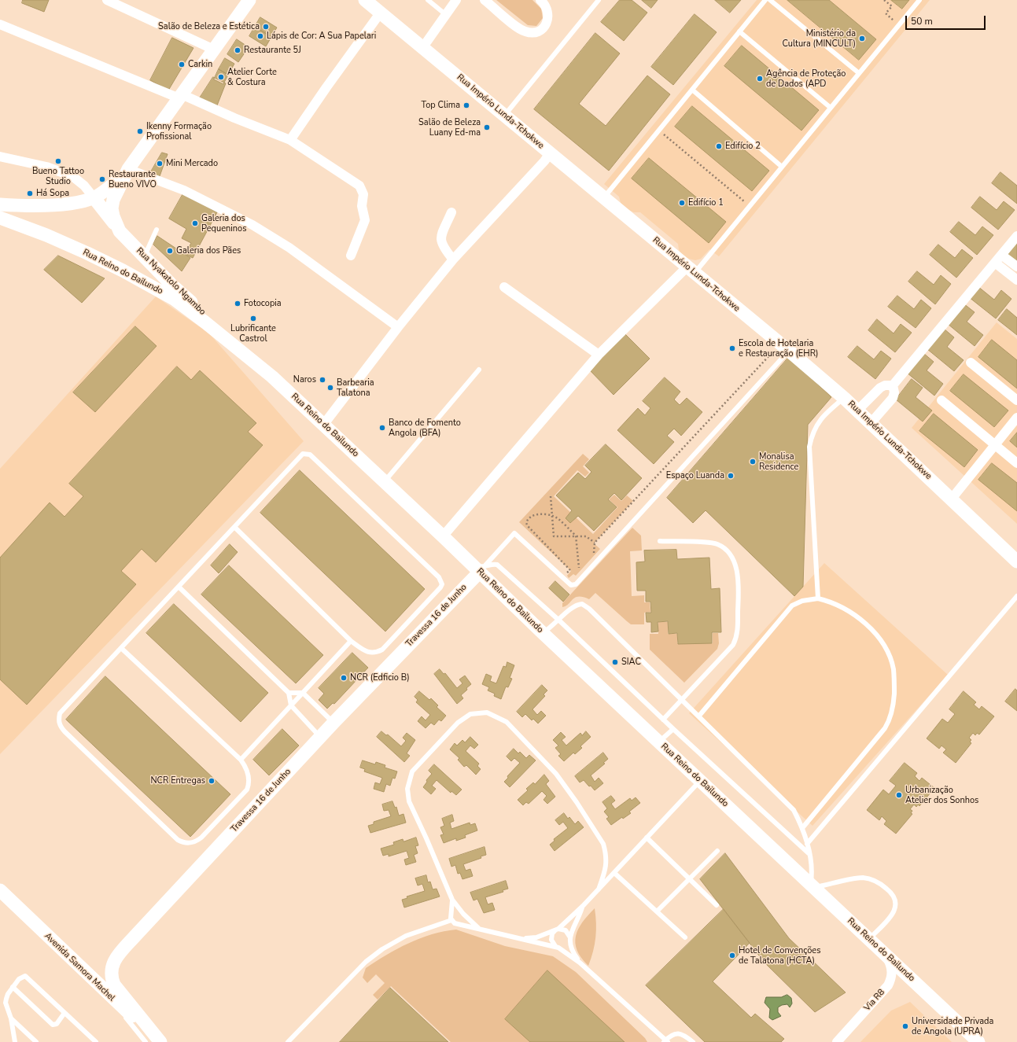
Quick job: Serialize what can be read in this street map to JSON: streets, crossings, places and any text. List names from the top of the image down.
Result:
{
  "streets": {
    "main road": [
      "Rua Império Lunda-Tchokwe",
      "Rua Reino do Bailundo",
      "Rua Nyakatolo Ngambo",
      "Travessa 16 de Junho",
      "Avenida Samora Machel"
    ],
    "street": ["Via R8"]
  },
  "crossings": [
    ["Rua Reino do Bailundo", "Rua Nyakatolo Ngambo"],
    ["Rua Reino do Bailundo", "Travessa 16 de Junho"],
    ["Rua Reino do Bailundo", "Via R8"],
    ["Travessa 16 de Junho", "Avenida Samora Machel"]
  ],
  "places": [
    "Salão de Beleza e Estética",
    "Lápis de Cor: A Sua Papelari",
    "Ministério da Cultura (MINCULT)",
    "Restaurante 5J",
    "Carkin",
    "Atelier Corte & Costura",
    "Agência de Proteção de Dados (APD",
    "Top Clima",
    "Salão de Beleza Luany Ed-ma",
    "Ikenny Formação Profissional",
    "Edifício 2",
    "Bueno Tattoo Studio",
    "Mini Mercado",
    "Restaurante Bueno VIVO",
    "Há Sopa",
    "Edifício 1",
    "Galeria dos Pequeninos",
    "Galeria dos Pães",
    "Fotocopia",
    "Lubrificante Castrol",
    "Escola de Hotelaria e Restauração (EHR)",
    "Naros",
    "Barbearia Talatona",
    "Banco de Fomento Angola (BFA)",
    "Monalisa Residence",
    "Espaço Luanda",
    "SIAC",
    "NCR (Edficio B)",
    "NCR Entregas",
    "Urbanização Atelier dos Sonhos",
    "Hotel de Convenções de Talatona (HCTA)",
    "Universidade Privada de Angola (UPRA)"
  ],
  "scale_bar": "50 m"
}
